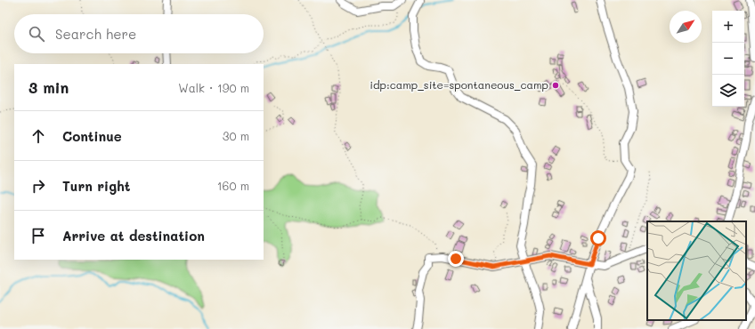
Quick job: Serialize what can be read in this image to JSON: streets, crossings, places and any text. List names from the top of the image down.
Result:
{
  "places": ["idp:camp_site=spontaneous_camp"],
  "north": "top right",
  "page": {
    "map_buttons": ["+", "−"],
    "search": "Search here",
    "heading": ["3 min", "Walk · 190 m"],
    "list": [
      ["Continue", "30 m"],
      ["Turn right", "160 m"],
      "Arrive at destination"
    ]
  }
}
